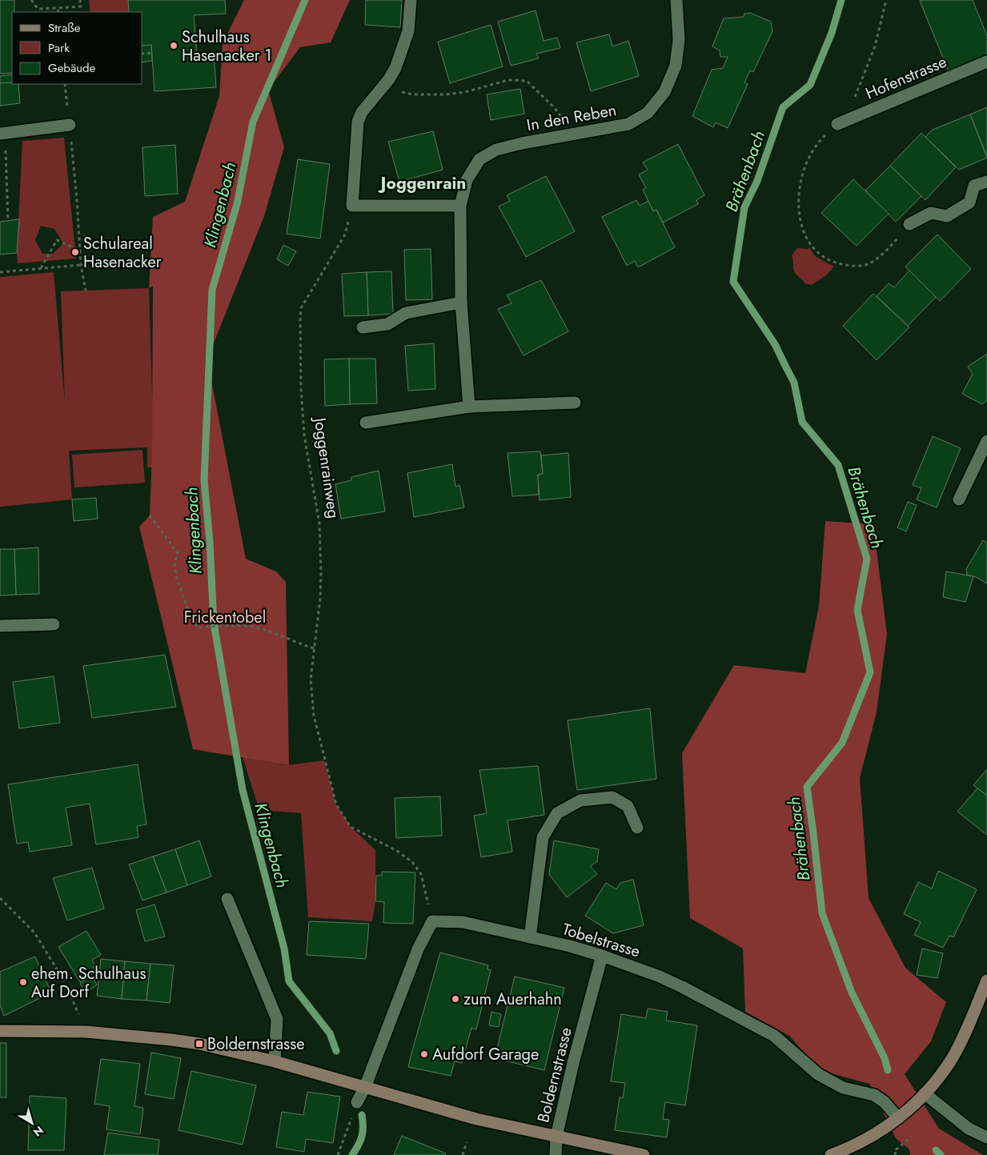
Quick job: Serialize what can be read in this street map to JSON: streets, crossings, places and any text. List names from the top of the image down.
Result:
{
  "streets": {
    "street": [
      "Hofenstrasse",
      "In den Reben",
      "Tobelstrasse",
      "Boldernstrasse"
    ],
    "path": ["Joggenrainweg"]
  },
  "crossings": [
    ["Joggenrainweg", "Tobelstrasse"],
    ["Tobelstrasse", "Boldernstrasse"]
  ],
  "districts": ["Joggenrain"],
  "water": ["Brähenbach", "Klingenbach"],
  "parks": ["Frickentobel"],
  "places": {
    "other": [
      "Schulhaus Hasenacker 1",
      "Schulareal Hasenacker",
      "ehem. Schulhaus Auf Dorf",
      "zum Auerhahn",
      "Aufdorf Garage"
    ],
    "transit": ["Boldernstrasse"]
  },
  "legend": ["Straße", "Park", "Gebäude"],
  "north": "bottom right"
}
